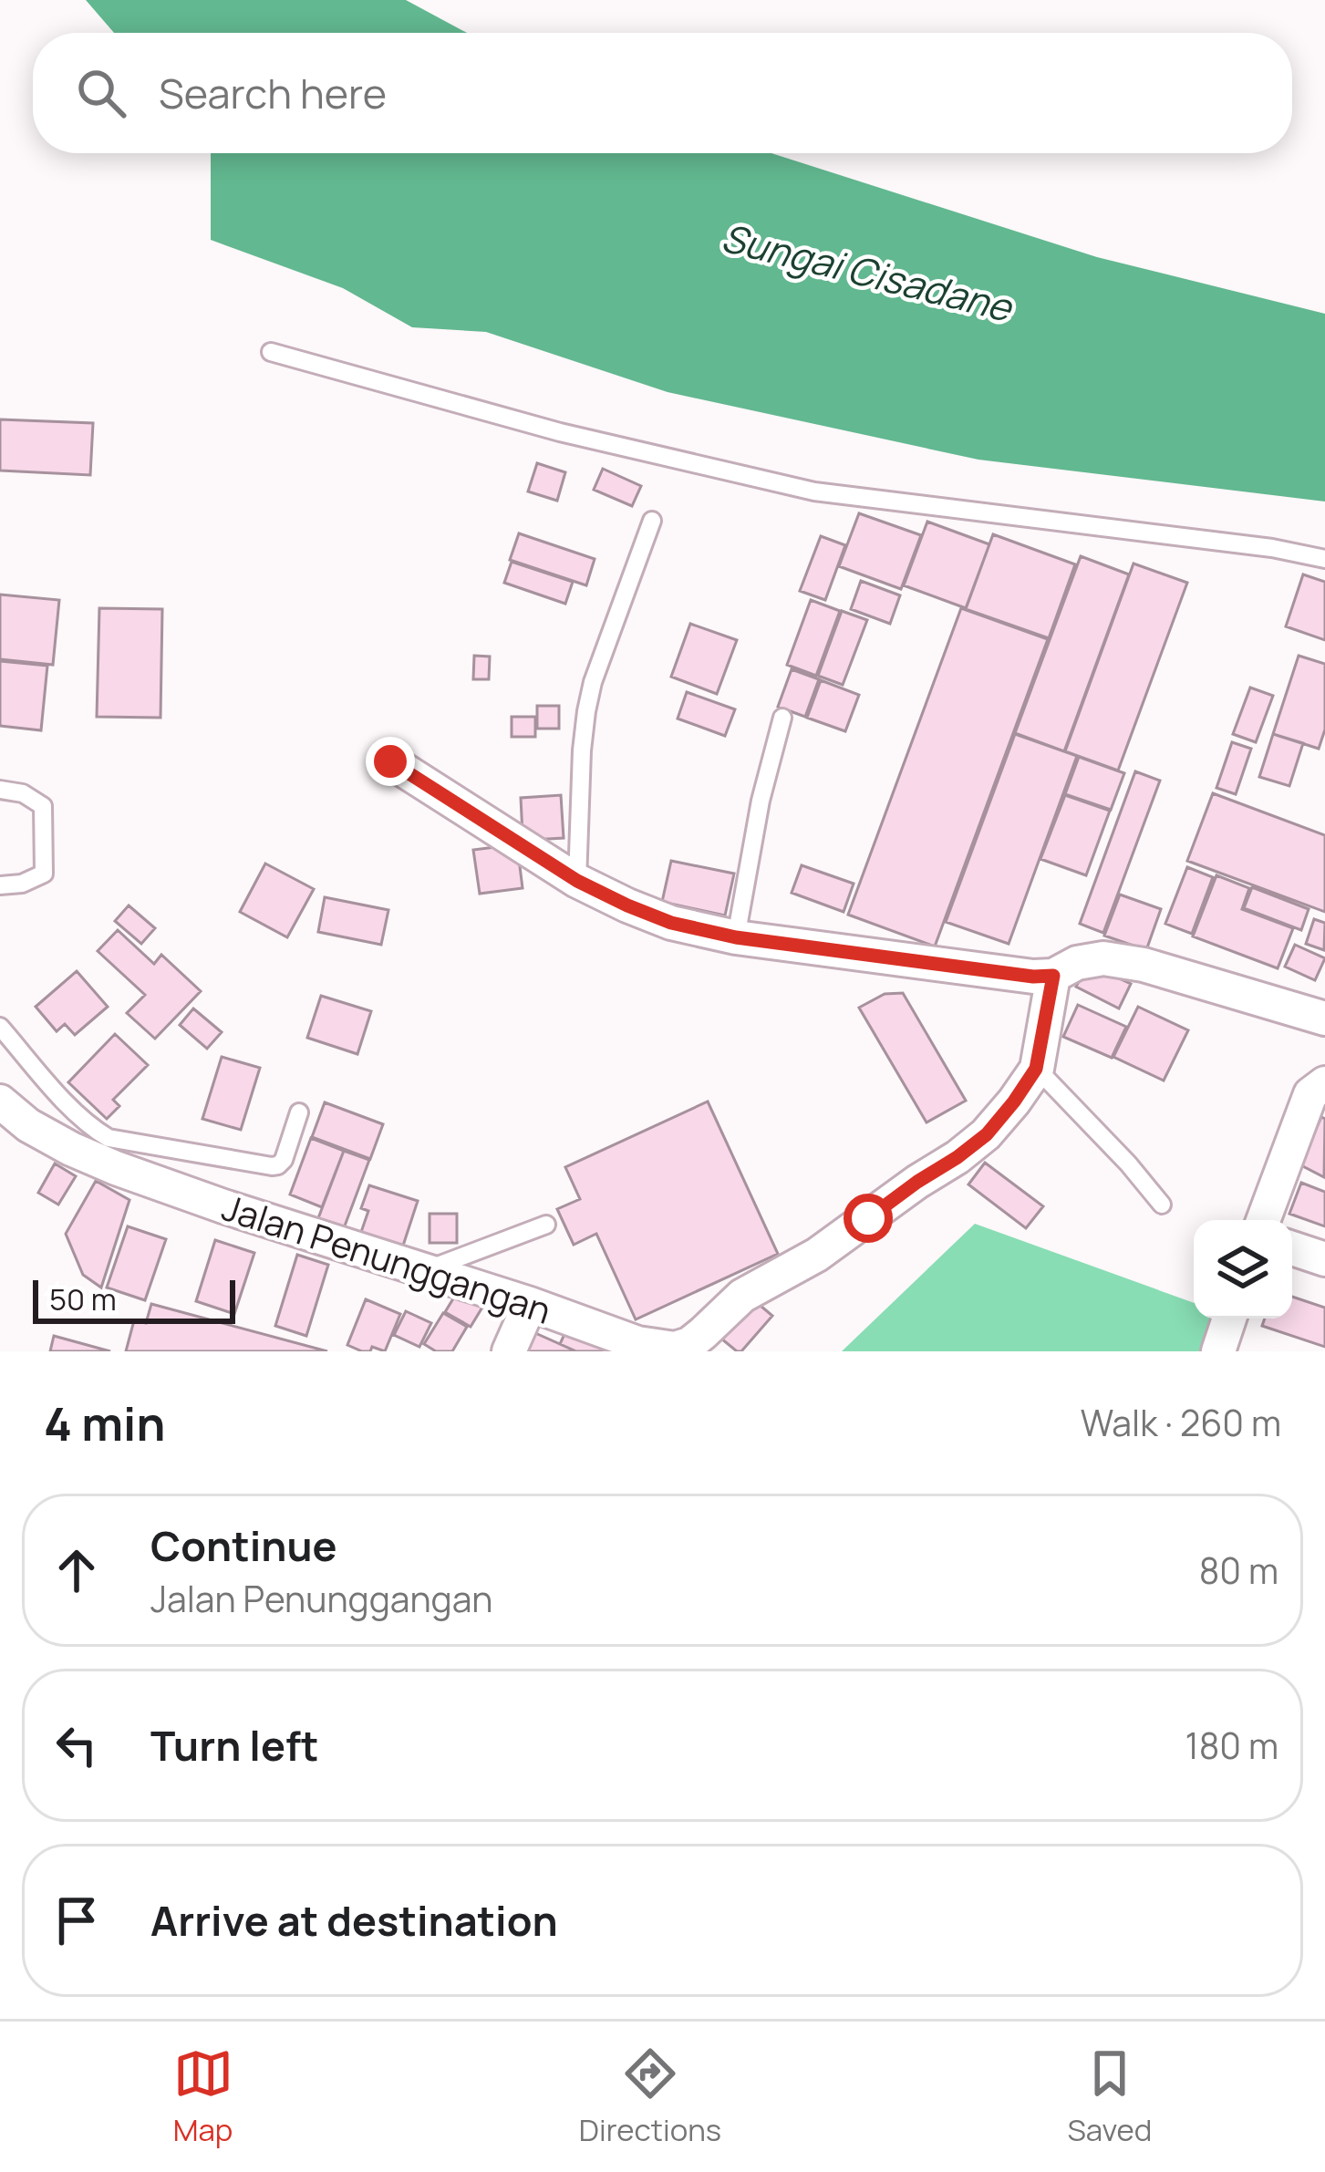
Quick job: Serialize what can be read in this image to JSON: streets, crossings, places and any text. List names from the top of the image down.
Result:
{
  "streets": {
    "street": ["Jalan Penunggangan"]
  },
  "water": ["Sungai Cisadane"],
  "scale_bar": "50 m",
  "page": {
    "search": "Search here",
    "scale": "50 m",
    "heading": ["4 min", "Walk · 260 m"],
    "list": [
      ["Continue", "Jalan Penunggangan", "80 m"],
      ["Turn left", "180 m"],
      "Arrive at destination"
    ],
    "nav": ["Map", "Directions", "Saved"]
  }
}
